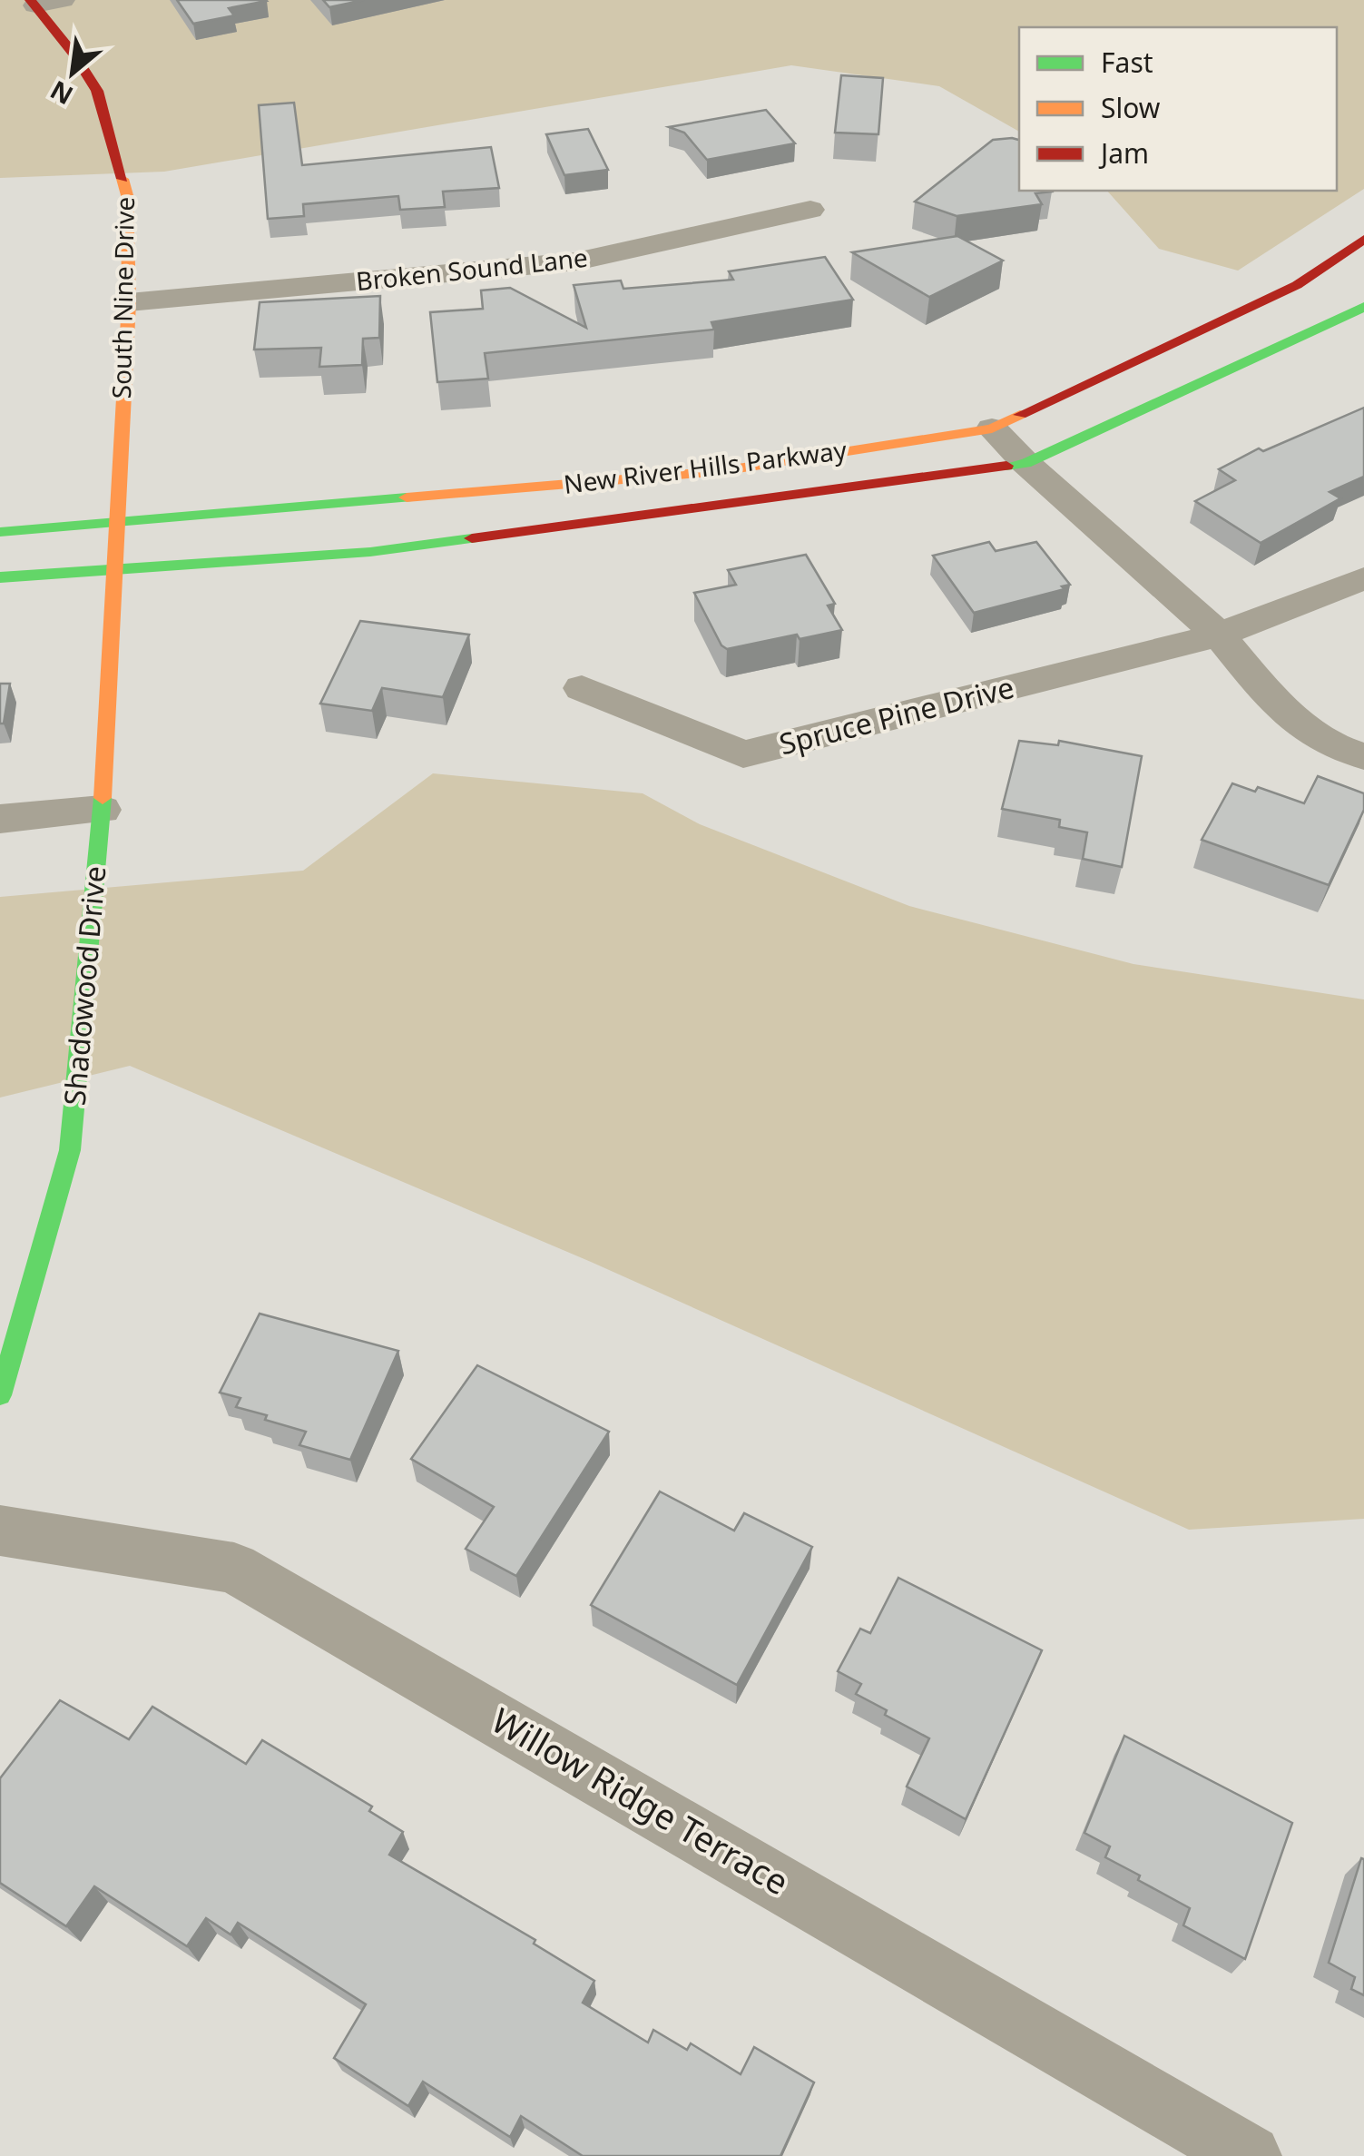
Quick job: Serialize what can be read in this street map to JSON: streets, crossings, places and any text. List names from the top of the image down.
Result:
{
  "streets": {
    "street": [
      "Broken Sound Lane",
      "South Nine Drive",
      "New River Hills Parkway",
      "Spruce Pine Drive",
      "Shadowood Drive",
      "Willow Ridge Terrace"
    ]
  },
  "crossings": [
    ["Broken Sound Lane", "South Nine Drive"],
    ["South Nine Drive", "New River Hills Parkway"],
    ["South Nine Drive", "Shadowood Drive"],
    ["New River Hills Parkway", "Shadowood Drive"]
  ],
  "legend": ["Fast", "Slow", "Jam"],
  "north": "bottom left"
}
